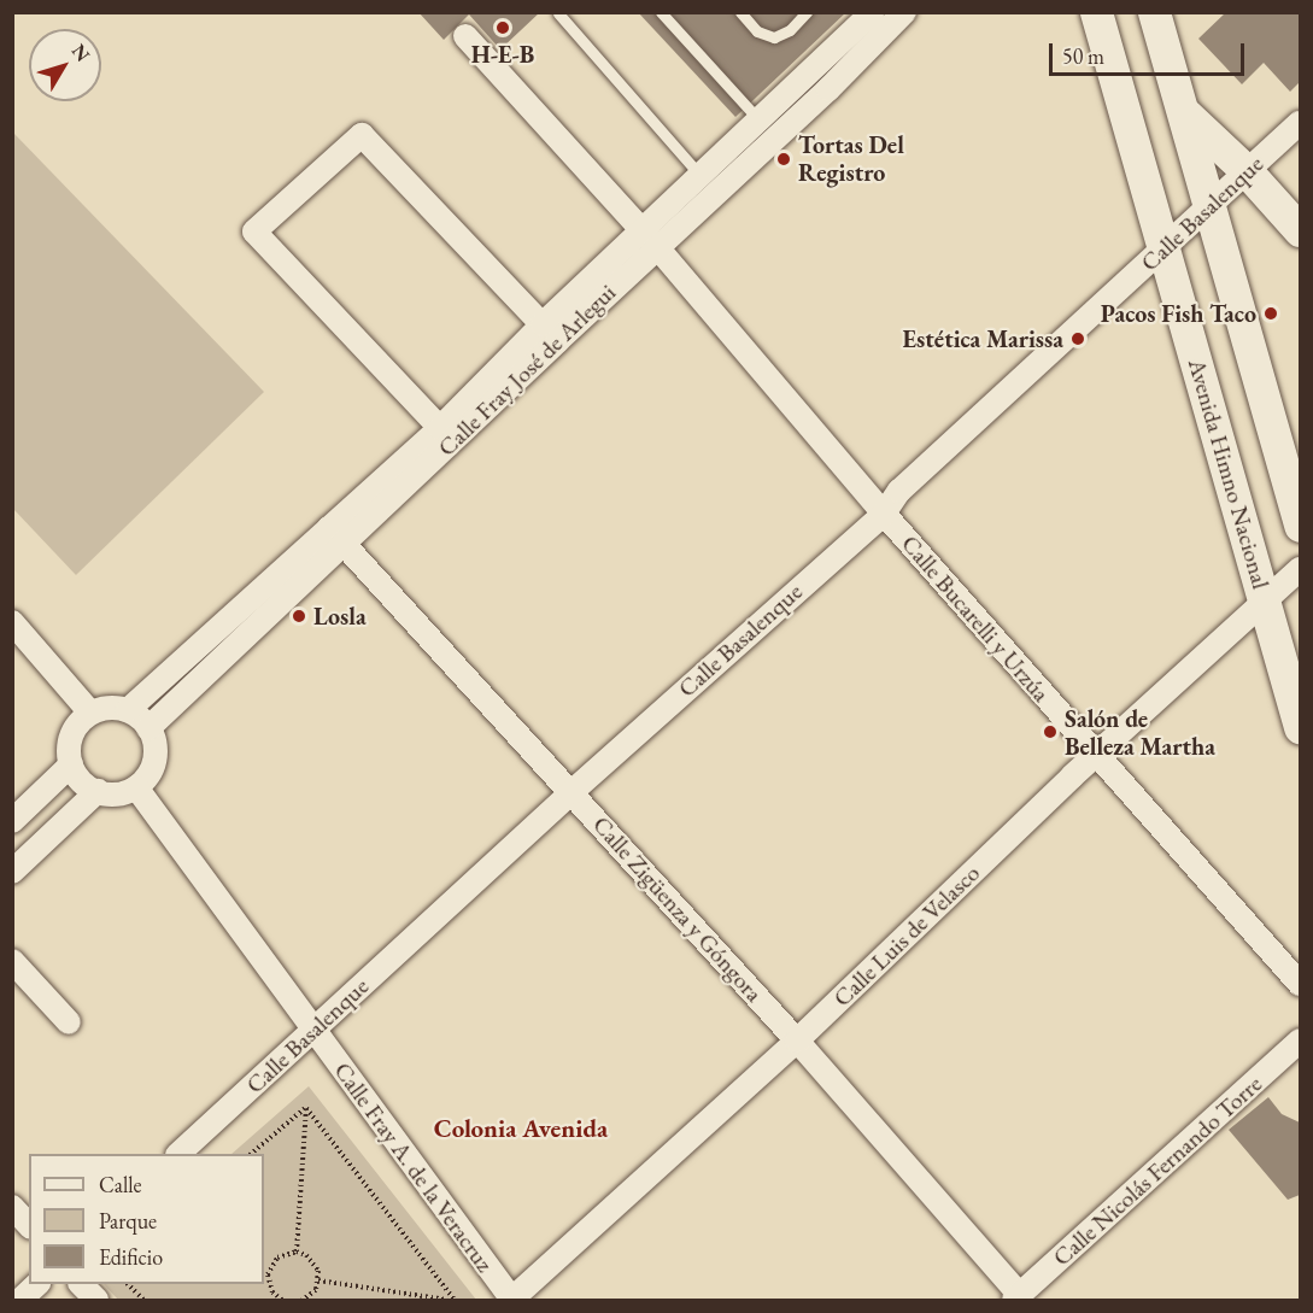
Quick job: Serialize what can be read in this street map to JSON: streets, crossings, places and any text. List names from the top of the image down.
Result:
{
  "streets": {
    "main road": ["Avenida Himno Nacional"],
    "street": [
      "Calle Basalenque",
      "Calle Fray José de Arlegui",
      "Calle Bucarelli y Urzúa",
      "Calle Zigüenza y Góngora",
      "Calle Luis de Velasco",
      "Calle Fray A. de la Veracruz",
      "Calle Nicolás Fernando Torre"
    ]
  },
  "crossings": [
    ["Calle Basalenque", "Avenida Himno Nacional"],
    ["Calle Basalenque", "Calle Bucarelli y Urzúa"],
    ["Calle Basalenque", "Calle Zigüenza y Góngora"],
    ["Calle Basalenque", "Calle Fray A. de la Veracruz"],
    ["Calle Fray José de Arlegui", "Calle Bucarelli y Urzúa"],
    ["Calle Fray José de Arlegui", "Calle Zigüenza y Góngora"],
    ["Calle Fray José de Arlegui", "Calle Fray A. de la Veracruz"],
    ["Avenida Himno Nacional", "Calle Luis de Velasco"],
    ["Calle Bucarelli y Urzúa", "Calle Luis de Velasco"],
    ["Calle Zigüenza y Góngora", "Calle Luis de Velasco"],
    ["Calle Zigüenza y Góngora", "Calle Nicolás Fernando Torre"],
    ["Calle Luis de Velasco", "Calle Fray A. de la Veracruz"]
  ],
  "districts": ["Colonia Avenida"],
  "places": [
    "H-E-B",
    "Tortas Del Registro",
    "Pacos Fish Taco",
    "Estética Marissa",
    "Losla",
    "Salón de Belleza Martha"
  ],
  "legend": ["Calle", "Parque", "Edificio"],
  "scale_bar": "50 m",
  "north": "top right"
}
